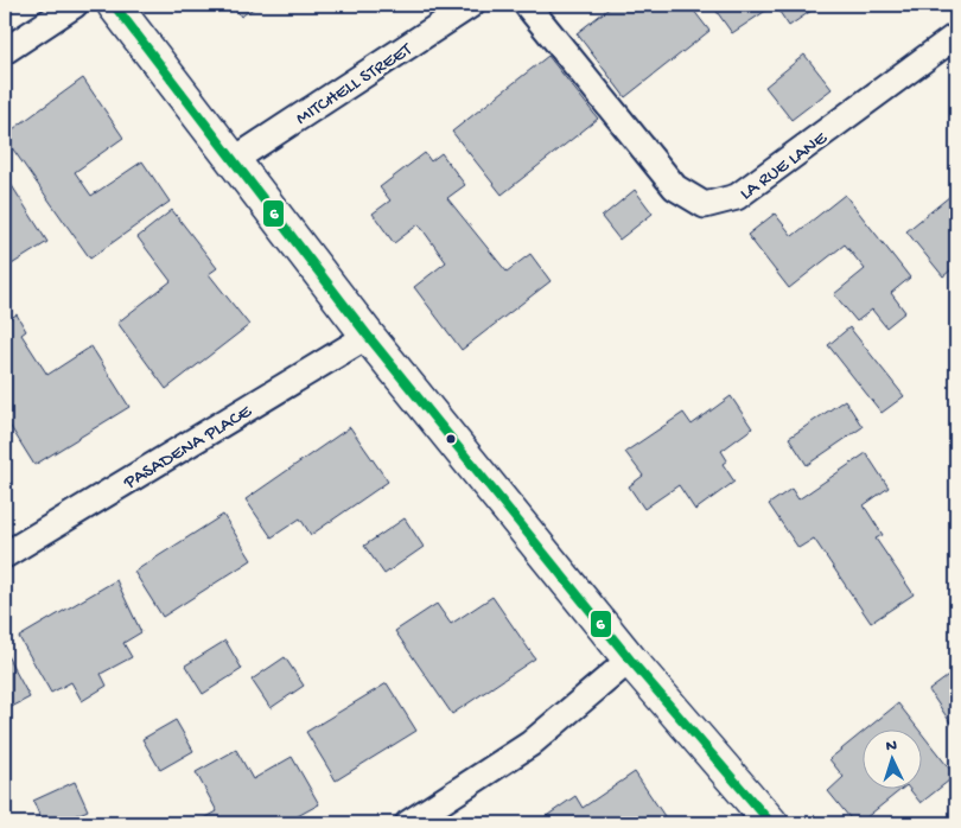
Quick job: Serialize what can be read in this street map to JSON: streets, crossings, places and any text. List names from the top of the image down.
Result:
{
  "streets": {
    "street": ["MITCHELL STREET", "LA RUE LANE", "PASADENA PLACE"]
  },
  "lines": ["transit line 6"],
  "north": "top"
}
